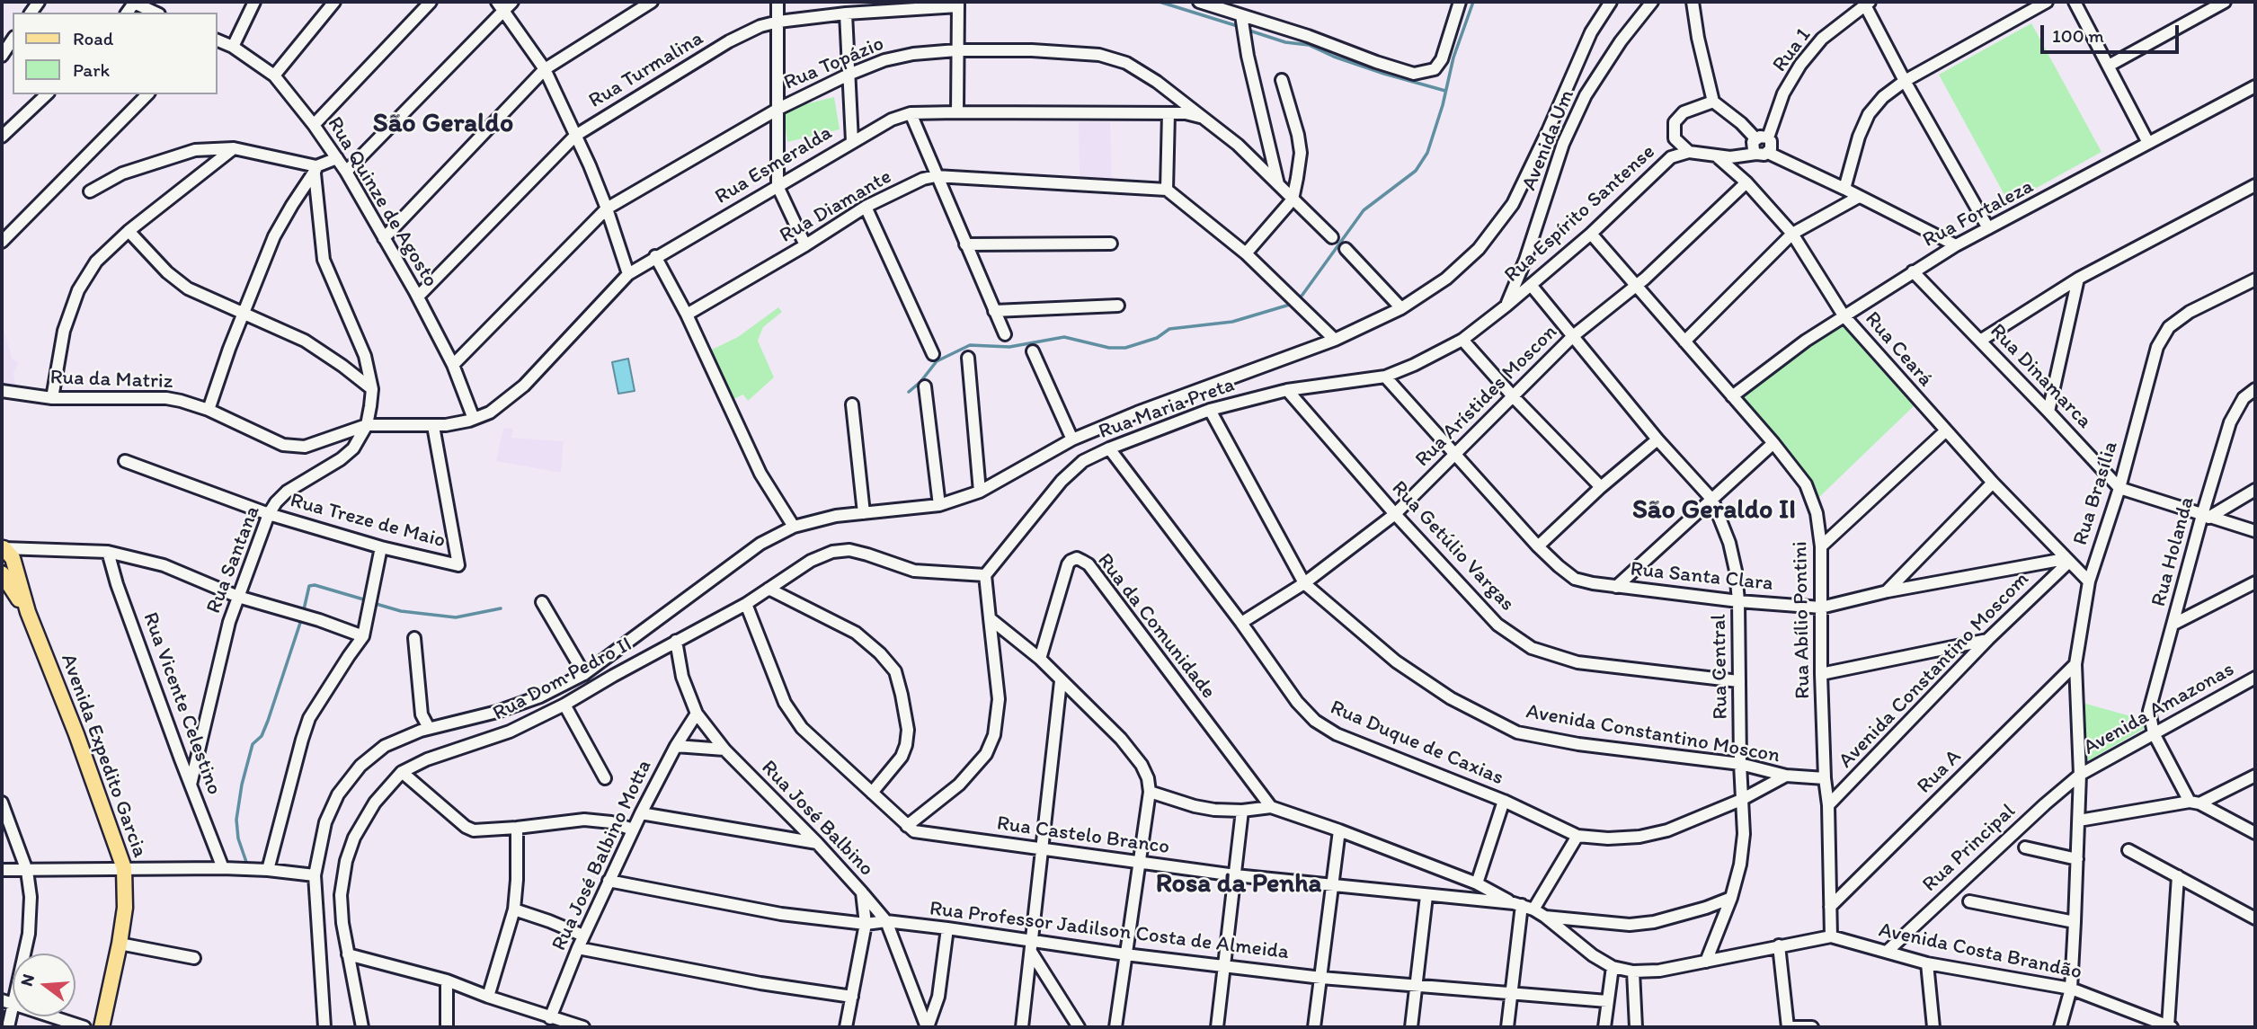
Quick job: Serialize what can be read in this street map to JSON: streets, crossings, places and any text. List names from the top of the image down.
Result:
{
  "streets": {
    "main road": ["Avenida Expedito Garcia"],
    "street": [
      "Rua 1",
      "Rua Topázio",
      "Rua Turmalina",
      "Avenida Um",
      "Rua Esmeralda",
      "Rua Quinze de Agosto",
      "Rua Diamante",
      "Rua Espírito Santense",
      "Rua Fortaleza",
      "Rua Ceará",
      "Rua Dinamarca",
      "Rua da Matriz",
      "Rua Arístides Moscon",
      "Rua Maria Preta",
      "Rua Brasília",
      "Rua Treze de Maio",
      "Rua Getúlio Vargas",
      "Rua Holanda",
      "Rua Santana",
      "Rua Santa Clara",
      "Rua Abílio Pontini",
      "Rua da Comunidade",
      "Rua Central",
      "Avenida Constantino Moscom",
      "Rua Dom Pedro II",
      "Rua Vicente Celestino",
      "Avenida Amazonas",
      "Avenida Constantino Moscon",
      "Rua Duque de Caxias",
      "Rua A",
      "Rua José Balbino",
      "Rua Castelo Branco",
      "Rua Principal",
      "Rua José Balbino Motta",
      "Rua Professor Jadilson Costa de Almeida",
      "Avenida Costa Brandão"
    ]
  },
  "crossings": [
    ["Rua Topázio", "Rua Esmeralda"],
    ["Rua Topázio", "Rua Quinze de Agosto"],
    ["Rua Turmalina", "Rua Quinze de Agosto"],
    ["Avenida Um", "Rua Espírito Santense"],
    ["Avenida Um", "Rua Maria Preta"],
    ["Rua Esmeralda", "Rua Quinze de Agosto"],
    ["Rua Esmeralda", "Rua da Matriz"],
    ["Rua Esmeralda", "Rua Treze de Maio"],
    ["Rua Espírito Santense", "Rua Ceará"],
    ["Rua Espírito Santense", "Rua Maria Preta"],
    ["Rua Espírito Santense", "Rua Abílio Pontini"],
    ["Rua Espírito Santense", "Rua Central"],
    ["Rua Fortaleza", "Rua Ceará"],
    ["Rua Fortaleza", "Rua Dinamarca"],
    ["Rua Fortaleza", "Rua Abílio Pontini"],
    ["Rua Ceará", "Rua Arístides Moscon"],
    ["Rua Ceará", "Rua Santa Clara"],
    ["Rua Ceará", "Avenida Constantino Moscom"],
    ["Rua Dinamarca", "Rua Brasília"],
    ["Rua Dinamarca", "Rua Holanda"],
    ["Rua da Matriz", "Rua Treze de Maio"],
    ["Rua da Matriz", "Rua Santana"],
    ["Rua Arístides Moscon", "Rua Getúlio Vargas"],
    ["Rua Arístides Moscon", "Rua Santa Clara"],
    ["Rua Arístides Moscon", "Rua Abílio Pontini"],
    ["Rua Arístides Moscon", "Rua Central"],
    ["Rua Arístides Moscon", "Avenida Constantino Moscon"],
    ["Rua Arístides Moscon", "Rua Duque de Caxias"],
    ["Rua Maria Preta", "Rua Getúlio Vargas"],
    ["Rua Maria Preta", "Rua Santa Clara"],
    ["Rua Maria Preta", "Avenida Constantino Moscon"],
    ["Rua Maria Preta", "Rua Duque de Caxias"],
    ["Rua Brasília", "Avenida Amazonas"],
    ["Rua Brasília", "Rua A"],
    ["Rua Brasília", "Rua Principal"],
    ["Rua Brasília", "Avenida Costa Brandão"],
    ["Rua Treze de Maio", "Rua Santana"],
    ["Rua Getúlio Vargas", "Rua Central"],
    ["Rua Holanda", "Avenida Amazonas"],
    ["Rua Santana", "Rua Vicente Celestino"],
    ["Rua Santa Clara", "Rua Abílio Pontini"],
    ["Rua Santa Clara", "Rua Central"],
    ["Rua Santa Clara", "Avenida Constantino Moscom"],
    ["Rua Abílio Pontini", "Avenida Constantino Moscom"],
    ["Rua Abílio Pontini", "Avenida Constantino Moscon"],
    ["Rua Abílio Pontini", "Rua A"],
    ["Rua Abílio Pontini", "Avenida Costa Brandão"],
    ["Rua Central", "Avenida Constantino Moscon"],
    ["Rua Central", "Rua Duque de Caxias"],
    ["Rua Central", "Avenida Costa Brandão"],
    ["Rua Dom Pedro II", "Rua José Balbino"],
    ["Rua Dom Pedro II", "Rua Castelo Branco"],
    ["Avenida Amazonas", "Rua Principal"],
    ["Avenida Constantino Moscon", "Rua Duque de Caxias"],
    ["Rua José Balbino", "Rua José Balbino Motta"],
    ["Rua José Balbino", "Rua Professor Jadilson Costa de Almeida"],
    ["Rua Castelo Branco", "Avenida Costa Brandão"],
    ["Rua Principal", "Avenida Costa Brandão"],
    ["Rua José Balbino Motta", "Rua Professor Jadilson Costa de Almeida"]
  ],
  "districts": ["São Geraldo", "São Geraldo II", "Rosa da Penha"],
  "legend": ["Road", "Park"],
  "scale_bar": "100 m",
  "north": "left"
}
